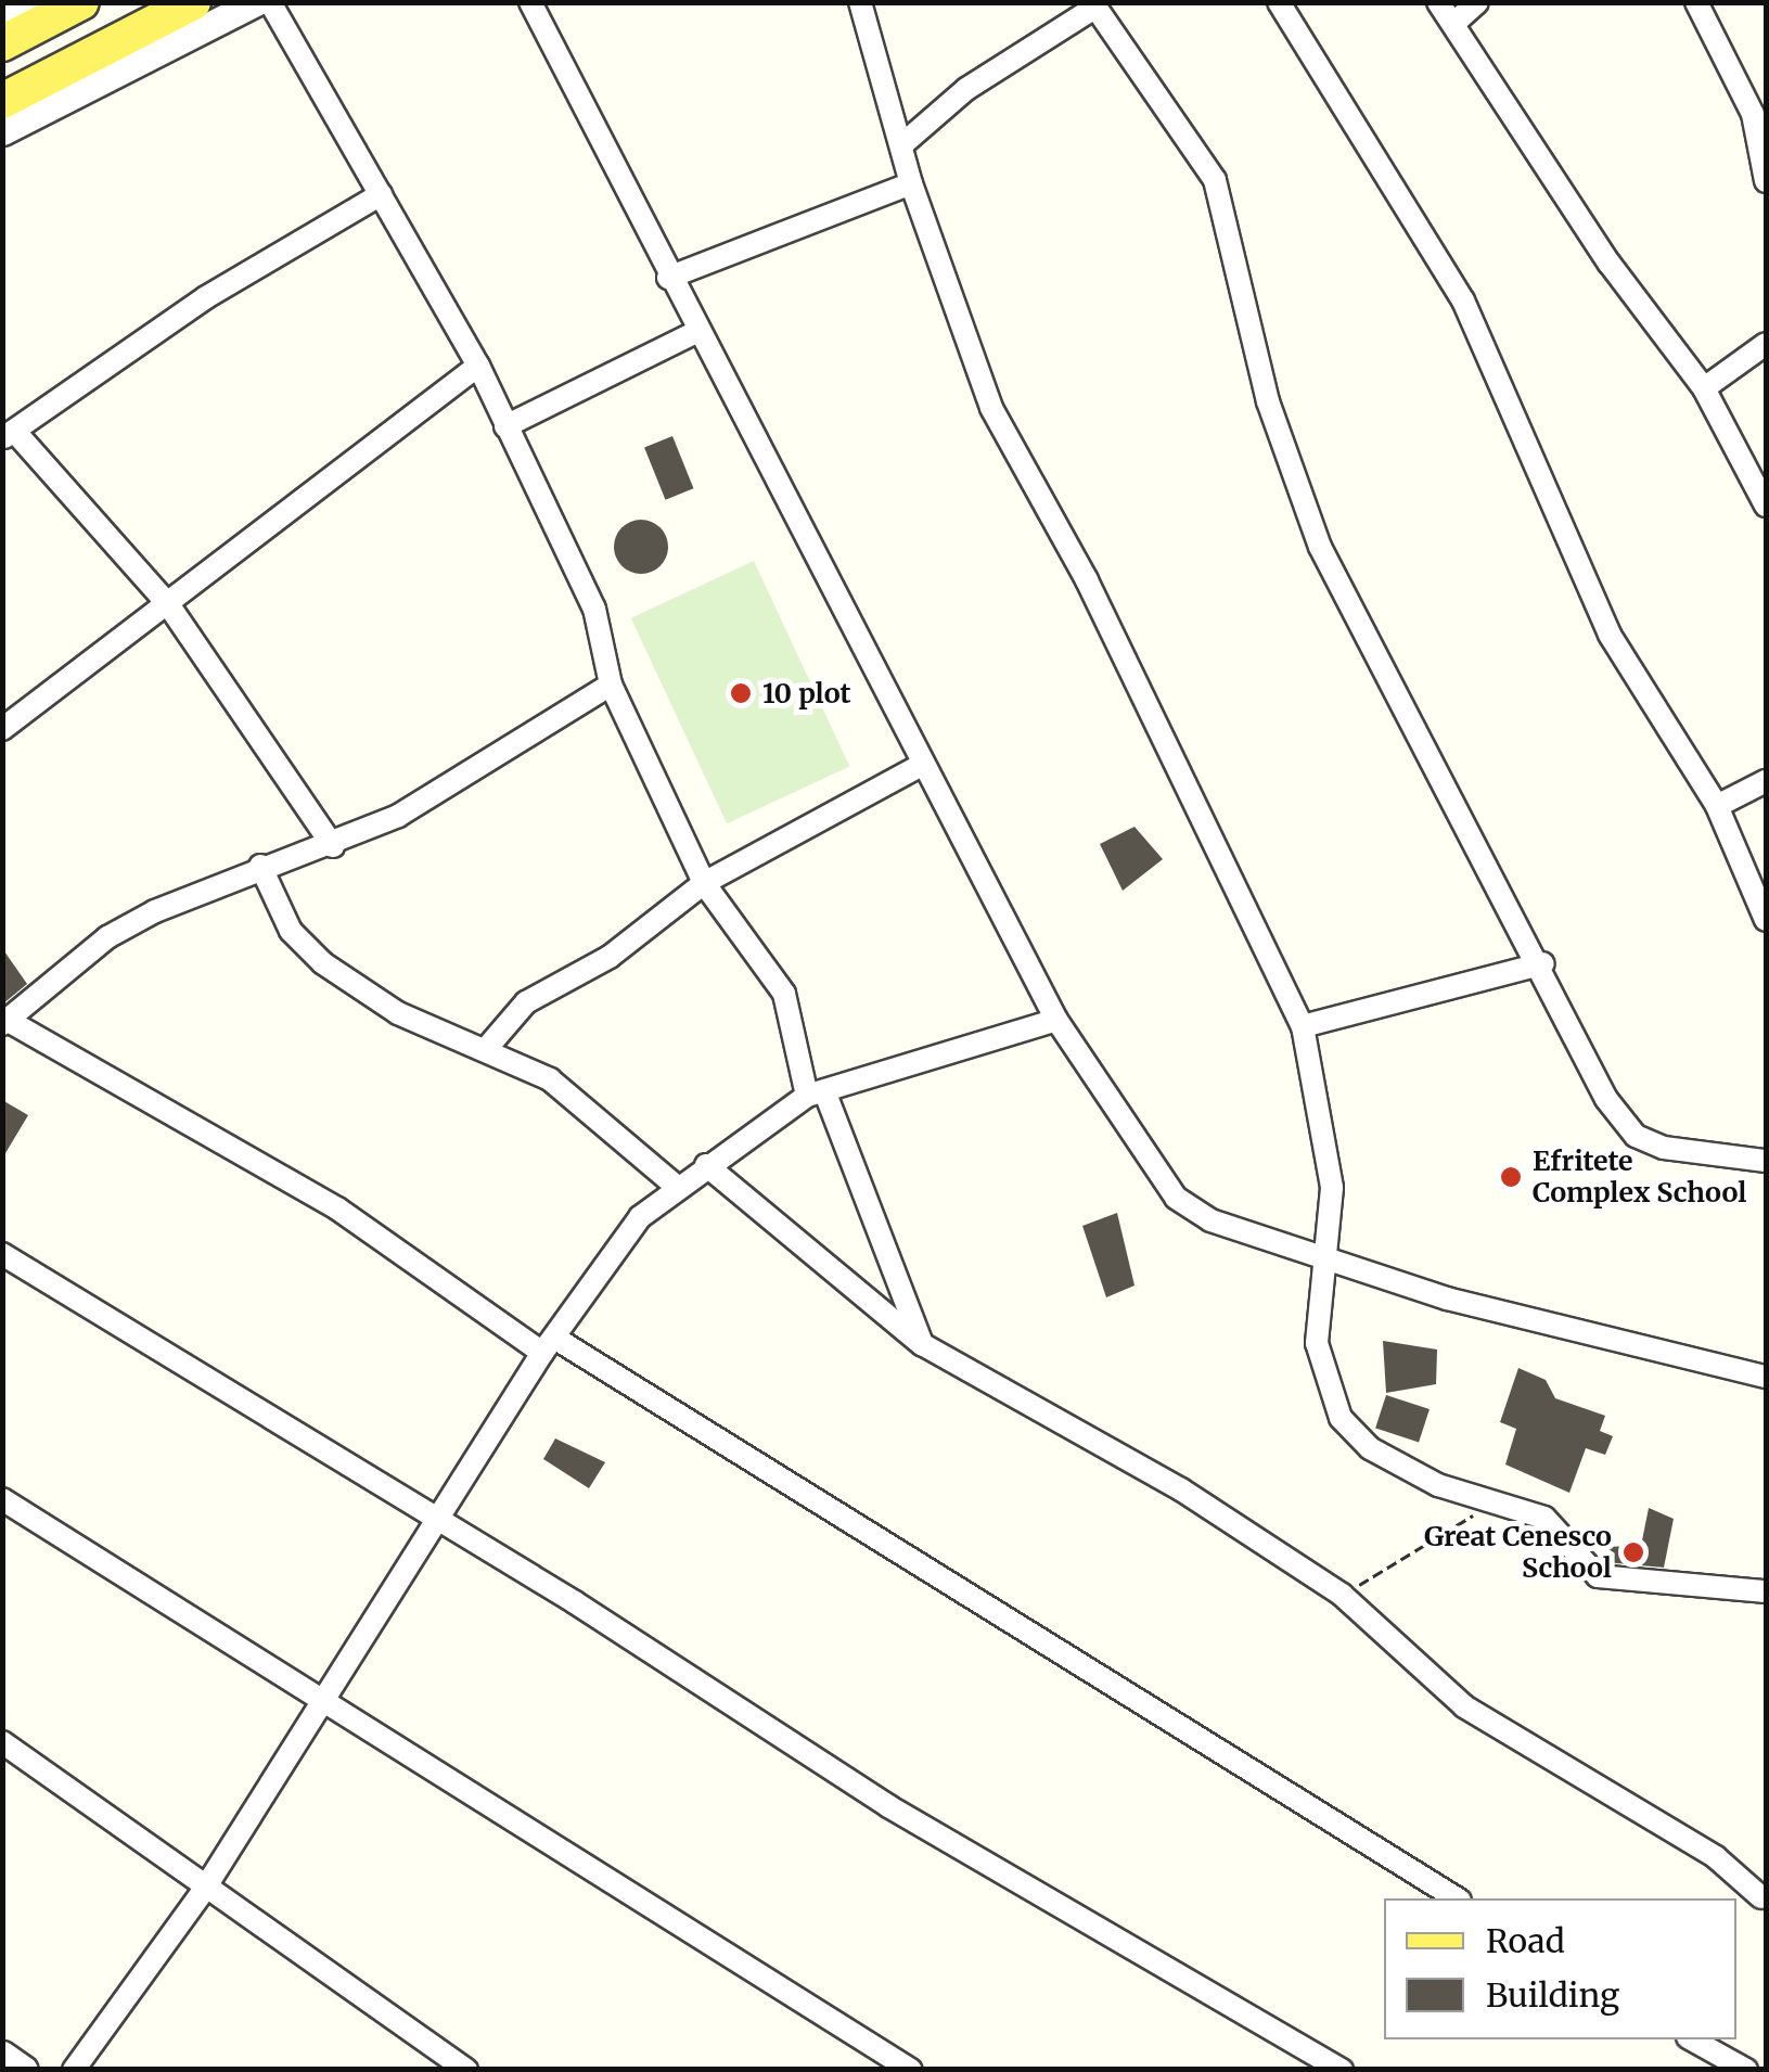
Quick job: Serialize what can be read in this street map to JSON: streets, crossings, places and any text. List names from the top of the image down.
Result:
{
  "places": ["10 plot", "Efritete Complex School", "Great Cenesco School"],
  "legend": ["Road", "Building"]
}
